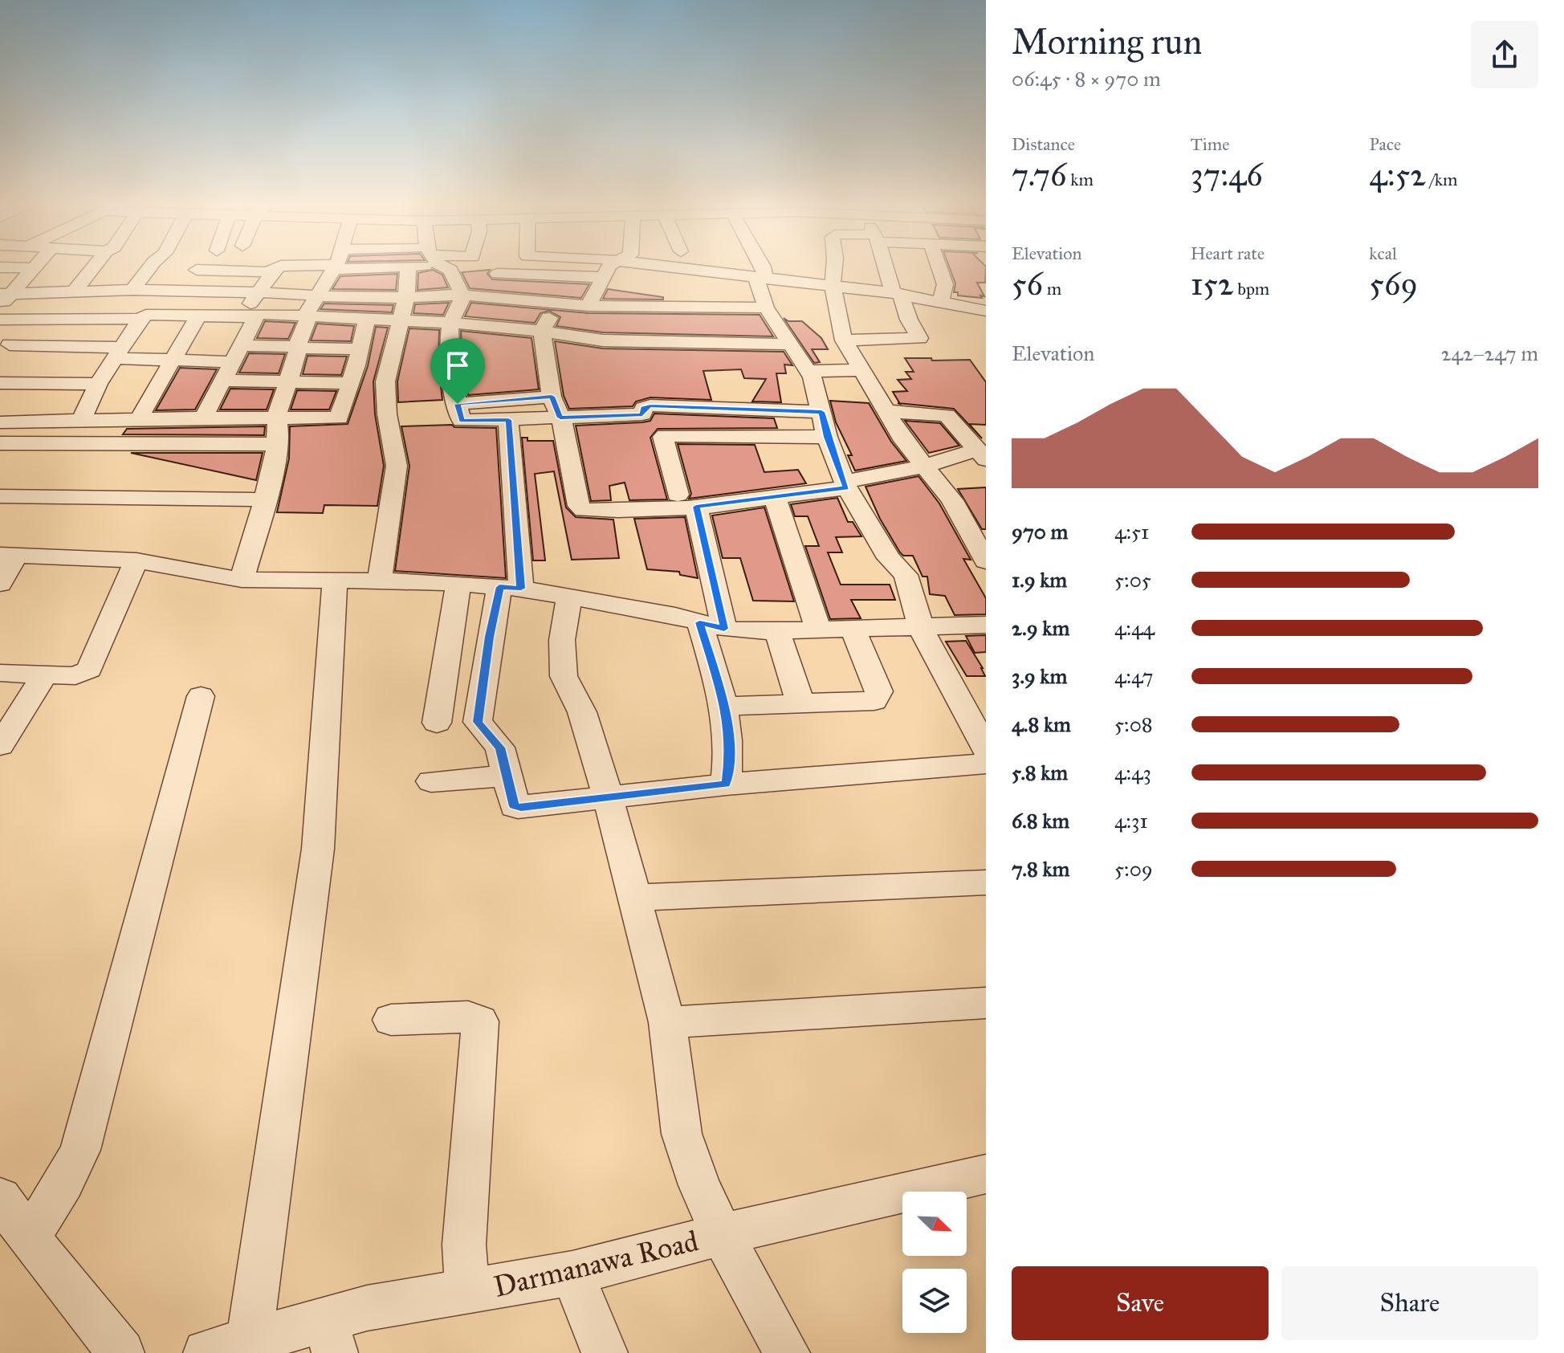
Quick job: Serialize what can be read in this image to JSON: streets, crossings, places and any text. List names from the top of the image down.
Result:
{
  "streets": {
    "street": ["Darmanawa Road"]
  },
  "north": "bottom right",
  "page": {
    "heading": ["Morning run", "06:45 · 8 × 970 m"],
    "stats": [
      ["Distance", "7.76 km"],
      ["Time", "37:46"],
      ["Pace", "4:52 /km"],
      ["Elevation", "56 m"],
      ["Heart rate", "152 bpm"],
      ["kcal", "569"]
    ],
    "chart": ["Elevation", "242–247 m"],
    "list": [
      {
        "name": "970 m",
        "note": "4:51"
      },
      {
        "name": "1.9 km",
        "note": "5:05"
      },
      {
        "name": "2.9 km",
        "note": "4:44"
      },
      {
        "name": "3.9 km",
        "note": "4:47"
      },
      {
        "name": "4.8 km",
        "note": "5:08"
      },
      {
        "name": "5.8 km",
        "note": "4:43"
      },
      {
        "name": "6.8 km",
        "note": "4:31"
      },
      {
        "name": "7.8 km",
        "note": "5:09"
      }
    ],
    "buttons": ["Save", "Share"]
  }
}
